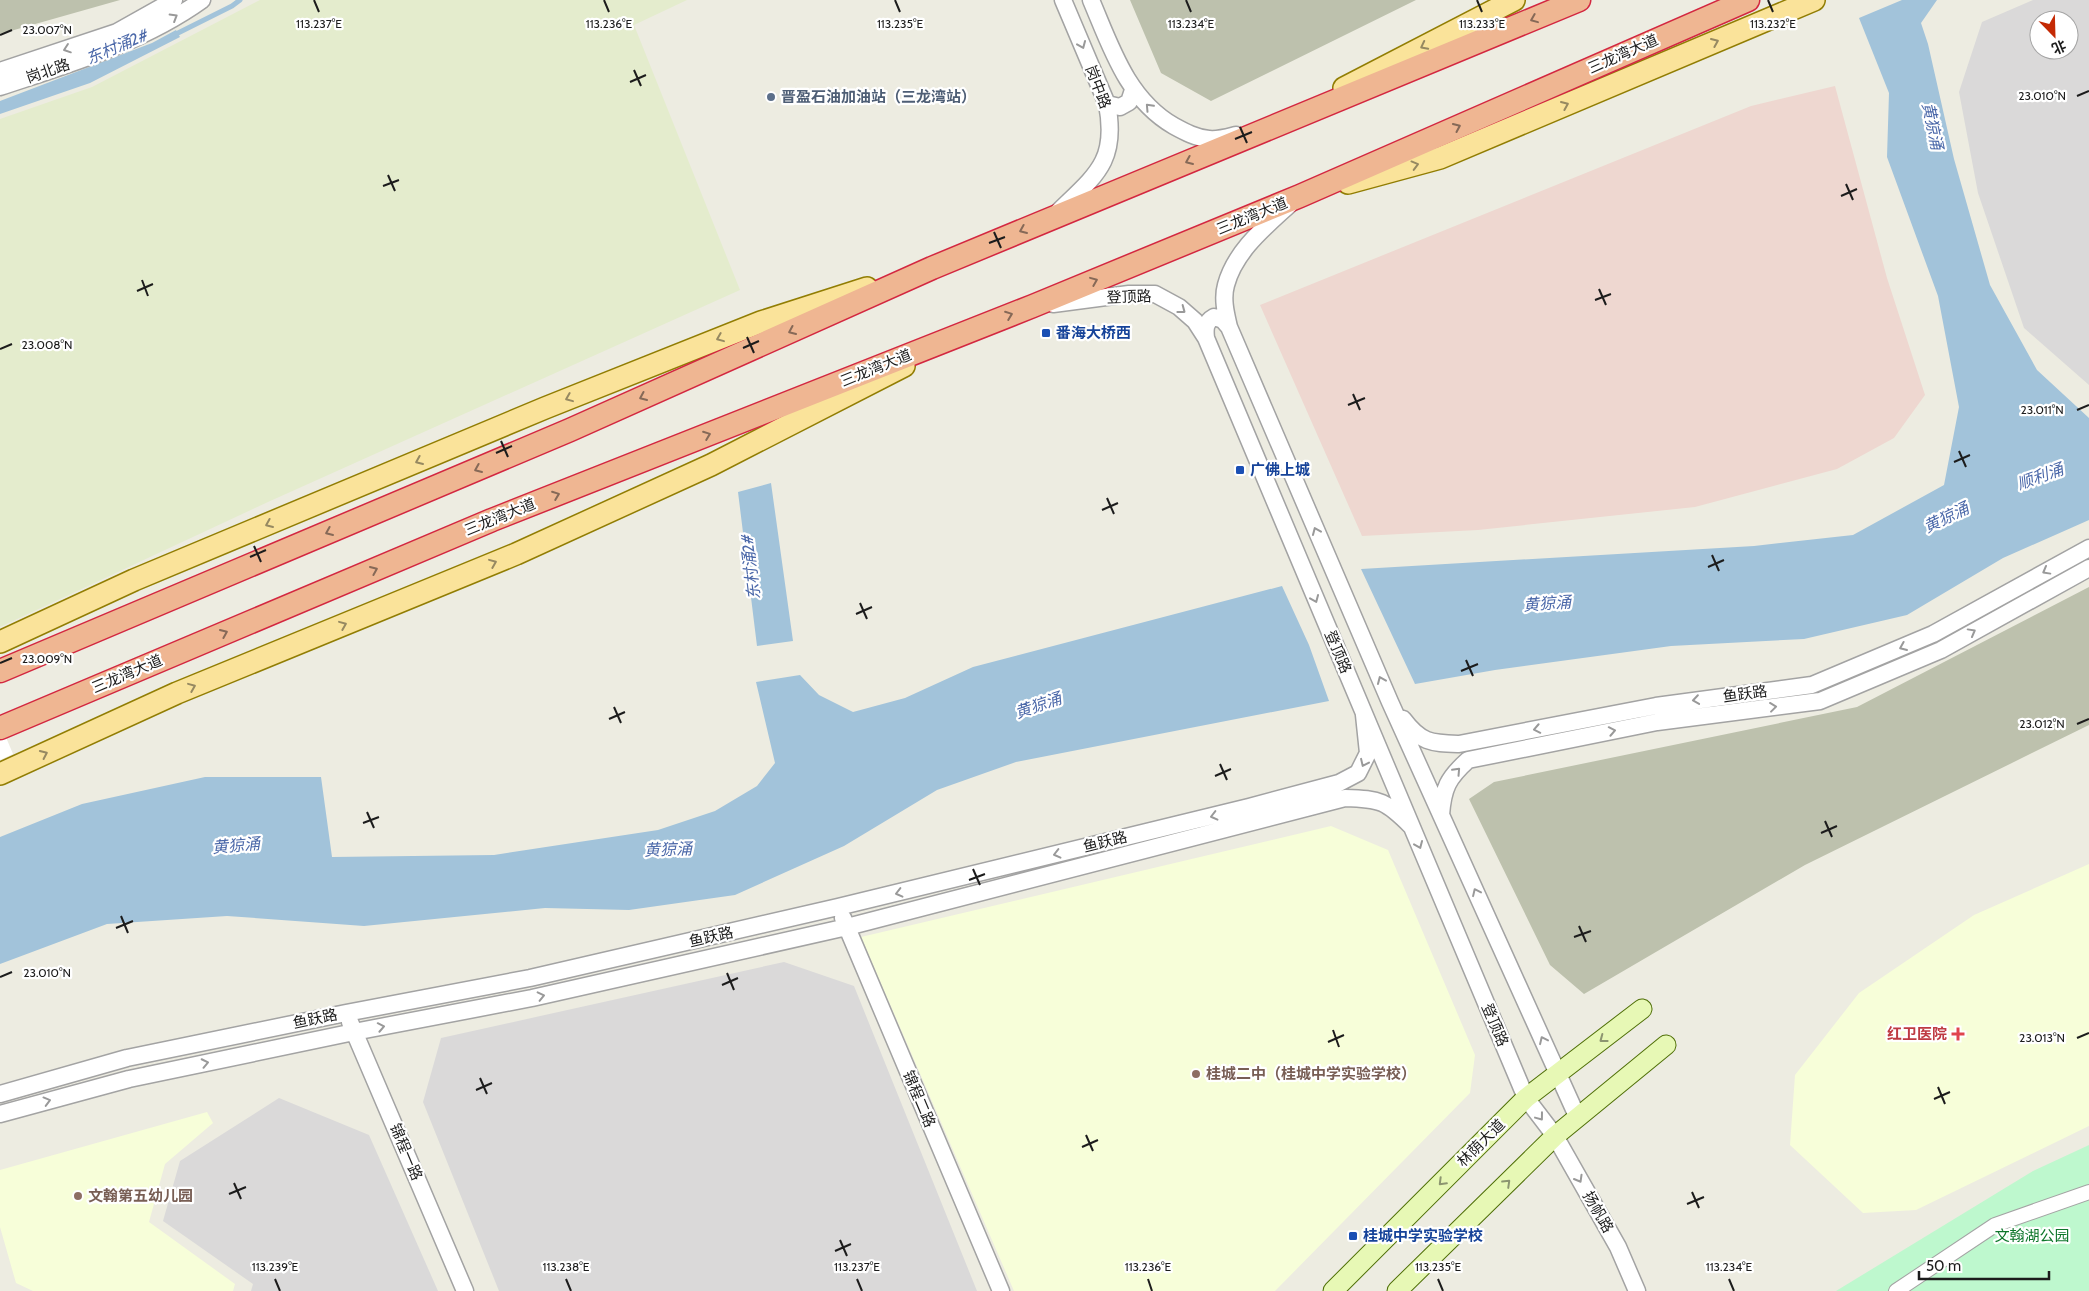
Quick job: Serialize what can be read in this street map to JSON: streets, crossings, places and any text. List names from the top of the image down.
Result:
{
  "streets": {
    "highway": ["三龙湾大道"],
    "main road": ["林荫大道"],
    "street": [
      "岗北路",
      "岗中路",
      "登顶路",
      "鱼跃路",
      "锦程二路",
      "锦程一路",
      "扬帆路"
    ]
  },
  "crossings": [
    ["三龙湾大道", "登顶路"],
    ["登顶路", "鱼跃路"],
    ["登顶路", "林荫大道"],
    ["登顶路", "扬帆路"],
    ["鱼跃路", "锦程二路"],
    ["鱼跃路", "锦程一路"]
  ],
  "one_way": ["扬帆路"],
  "water": ["东村涌2#", "黄猄涌", "顺利涌"],
  "parks": ["文翰湖公园"],
  "places": {
    "other": ["晋盈石油加油站（三龙湾站）", "桂城二中（桂城中学实验学校）", "文翰第五幼儿园"],
    "transit": ["番海大桥西", "广佛上城", "桂城中学实验学校"],
    "health": ["红卫医院"]
  },
  "scale_bar": "50 m",
  "north": "bottom right",
  "coordinates": [
    "113.237°E",
    "113.236°E",
    "113.235°E",
    "113.234°E",
    "113.233°E",
    "113.232°E",
    "23.007°N",
    "23.010°N",
    "23.008°N",
    "23.011°N",
    "23.009°N",
    "23.012°N",
    "23.013°N",
    "113.239°E",
    "113.238°E"
  ]
}
